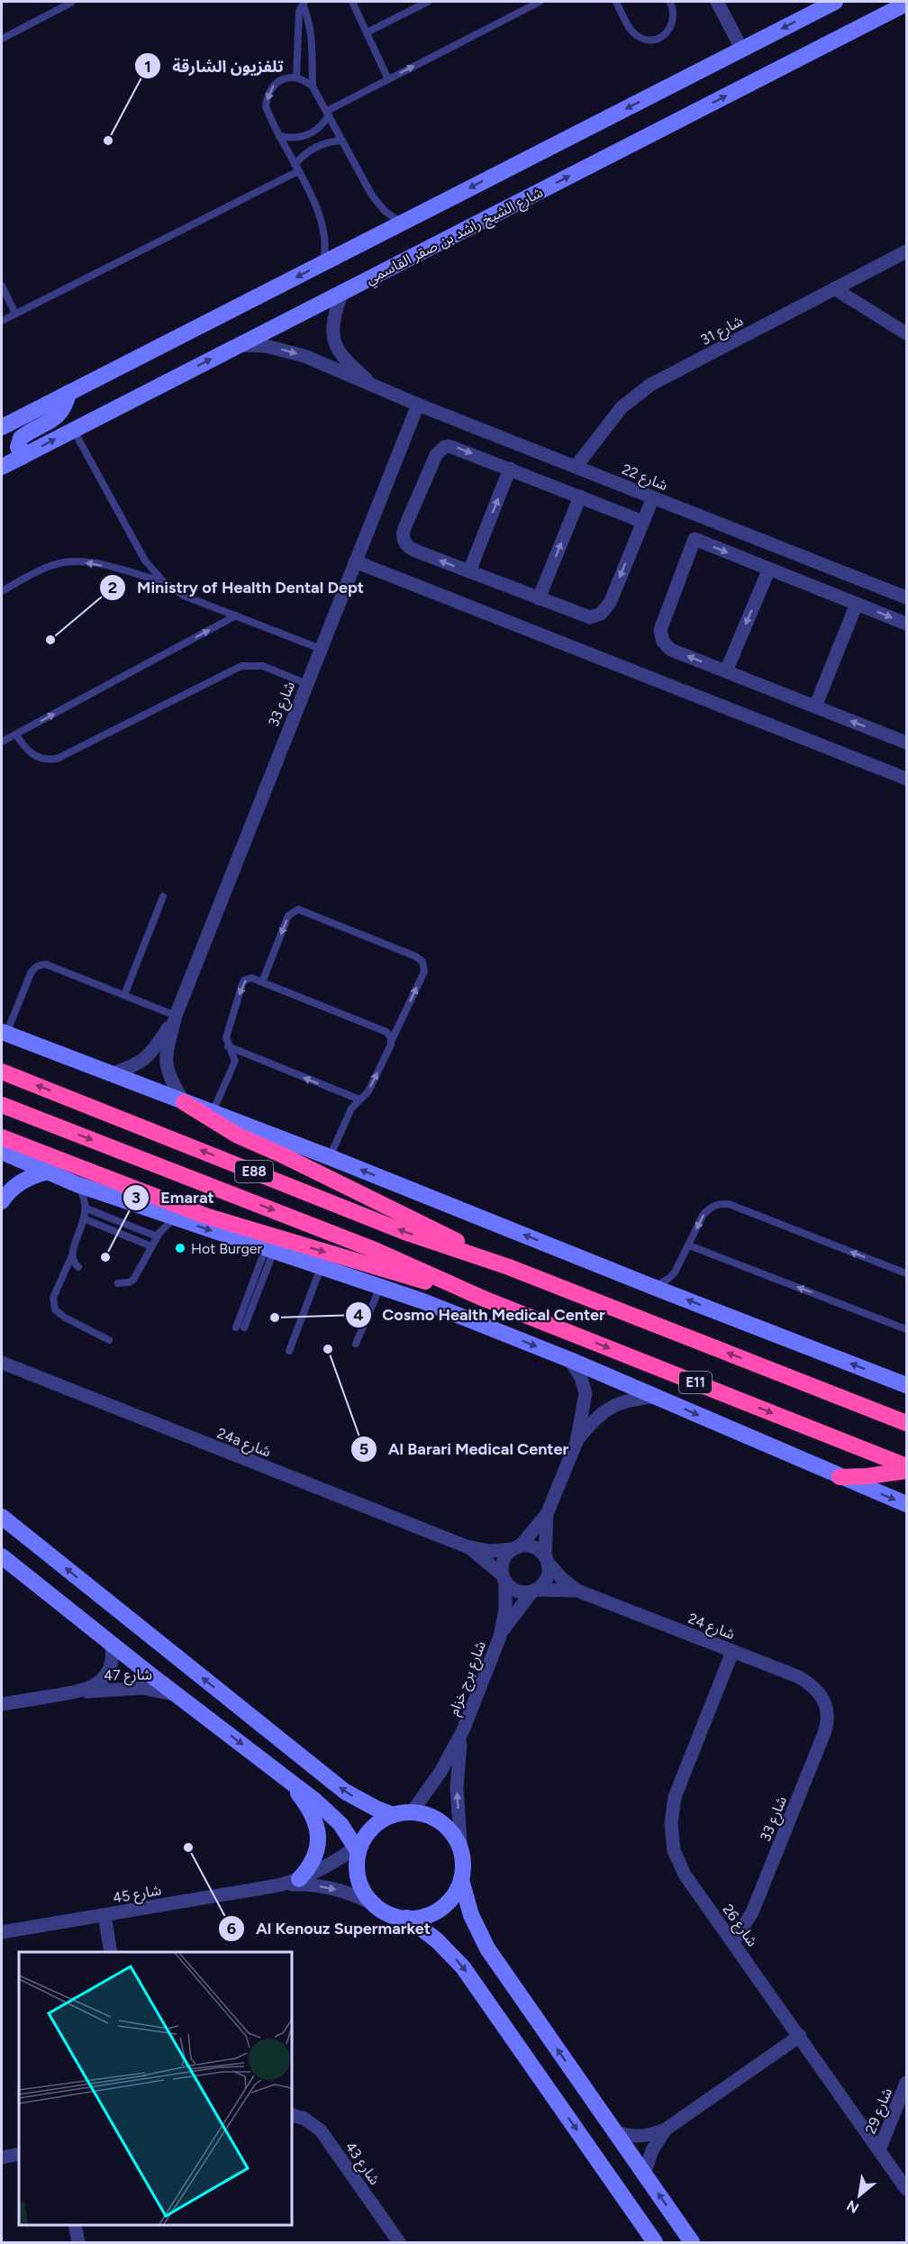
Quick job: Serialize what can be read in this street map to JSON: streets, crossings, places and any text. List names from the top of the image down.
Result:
{
  "streets": {
    "highway": ["E88", "E11"],
    "street": [
      "شارع الشيخ راشد بن صقر القاسمي",
      "شارع 31",
      "شارع 22",
      "شارع 33",
      "24a شارع",
      "شارع 24",
      "شارع 47",
      "شارع برج خزام",
      "شارع 45",
      "شارع 26",
      "شارع 29",
      "شارع 43"
    ]
  },
  "crossings": [
    ["شارع الشيخ راشد بن صقر القاسمي", "شارع 22"],
    ["شارع 31", "شارع 22"],
    ["شارع 22", "شارع 33"],
    ["شارع 33", "شارع 24"],
    ["شارع 33", "شارع 26"],
    ["E88", "E11"],
    ["24a شارع", "شارع 24"],
    ["24a شارع", "شارع برج خزام"],
    ["شارع 24", "شارع برج خزام"],
    ["شارع 24", "شارع 26"],
    ["شارع برج خزام", "شارع 45"],
    ["شارع 26", "شارع 29"]
  ],
  "places": [
    "تلفزيون الشارقة",
    "Ministry of Health Dental Dept",
    "Hot Burger",
    "Emarat",
    "Cosmo Health Medical Center",
    "Al Barari Medical Center",
    "Al Kenouz Supermarket"
  ],
  "north": "bottom left"
}
